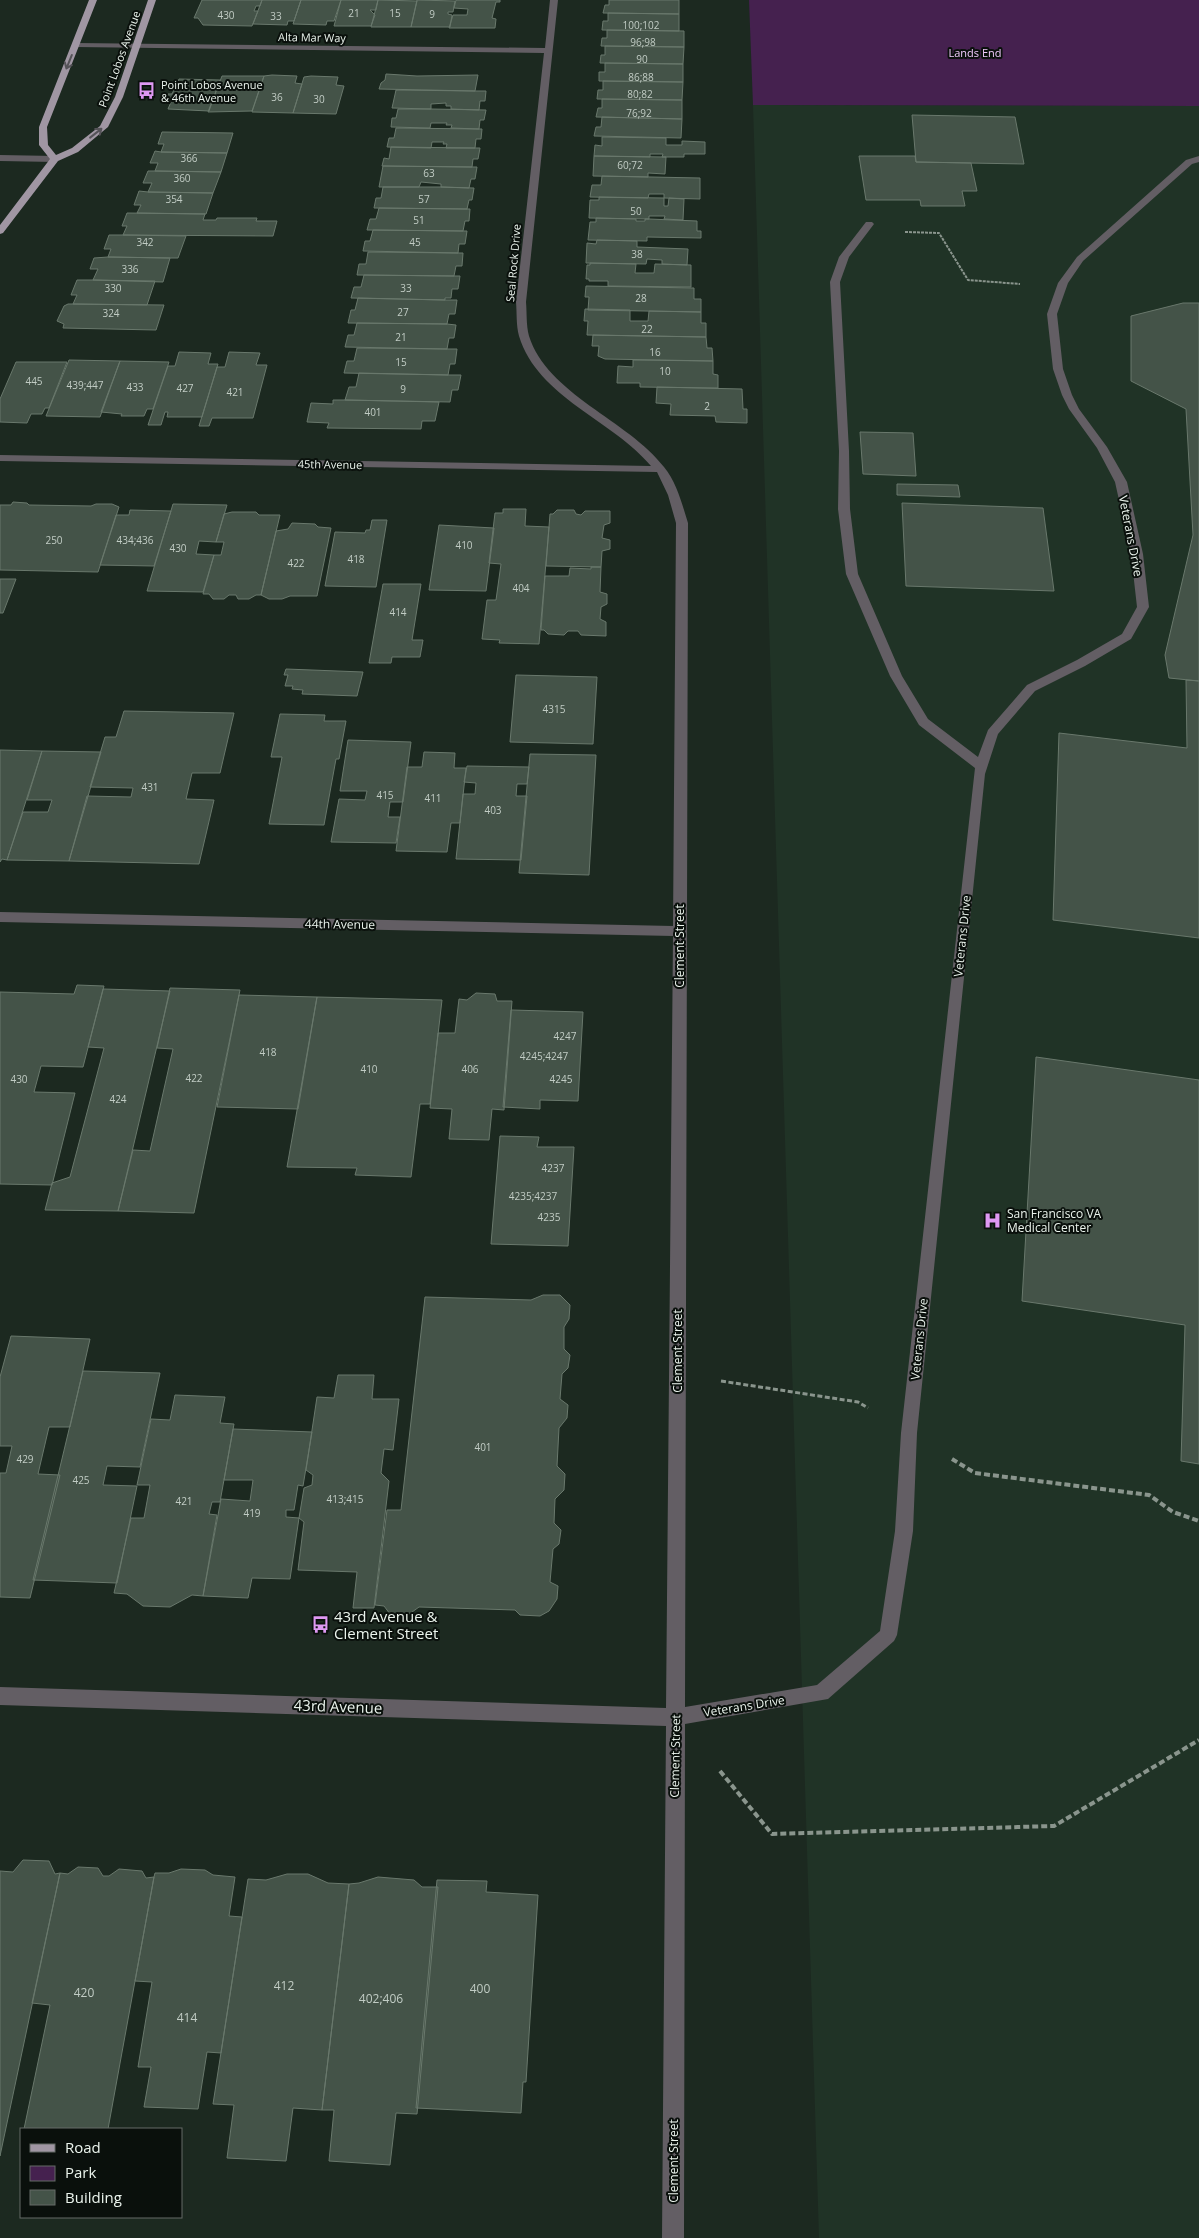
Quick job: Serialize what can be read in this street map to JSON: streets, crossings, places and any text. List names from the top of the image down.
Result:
{
  "streets": {
    "main road": ["Point Lobos Avenue"],
    "street": [
      "Alta Mar Way",
      "Seal Rock Drive",
      "45th Avenue",
      "Veterans Drive",
      "44th Avenue",
      "Clement Street",
      "43rd Avenue"
    ]
  },
  "crossings": [
    ["Alta Mar Way", "Point Lobos Avenue"],
    ["Alta Mar Way", "Seal Rock Drive"],
    ["Seal Rock Drive", "45th Avenue"],
    ["Seal Rock Drive", "Clement Street"],
    ["45th Avenue", "Clement Street"],
    ["Veterans Drive", "Clement Street"],
    ["Veterans Drive", "43rd Avenue"],
    ["44th Avenue", "Clement Street"],
    ["Clement Street", "43rd Avenue"]
  ],
  "one_way": ["Point Lobos Avenue"],
  "parks": ["Lands End"],
  "places": {
    "bus stop": ["Point Lobos Avenue & 46th Avenue", "43rd Avenue & Clement Street"],
    "hospital": ["San Francisco VA Medical Center"]
  },
  "house_numbers": [
    "21",
    "15",
    "9",
    "430",
    "33",
    "100;102",
    "96;98",
    "90",
    "86;88",
    "80;82",
    "36",
    "30",
    "76;92",
    "366",
    "60;72",
    "63",
    "360",
    "354",
    "57",
    "50",
    "51",
    "342",
    "45",
    "38",
    "336",
    "330",
    "33",
    "28",
    "27",
    "324",
    "22",
    "21",
    "16",
    "15",
    "10",
    "445",
    "439;447",
    "433",
    "427",
    "9",
    "421",
    "2",
    "401",
    "250",
    "434;436",
    "410",
    "430",
    "418",
    "422",
    "404",
    "414",
    "4315",
    "431",
    "415",
    "411",
    "403",
    "4247",
    "418",
    "4245;4247",
    "410",
    "406",
    "422",
    "430",
    "4245",
    "424",
    "4237",
    "4235;4237",
    "4235",
    "401",
    "429",
    "425",
    "413;415",
    "421",
    "419",
    "412",
    "400",
    "420",
    "402;406",
    "414"
  ],
  "legend": ["Road", "Park", "Building"]
}
